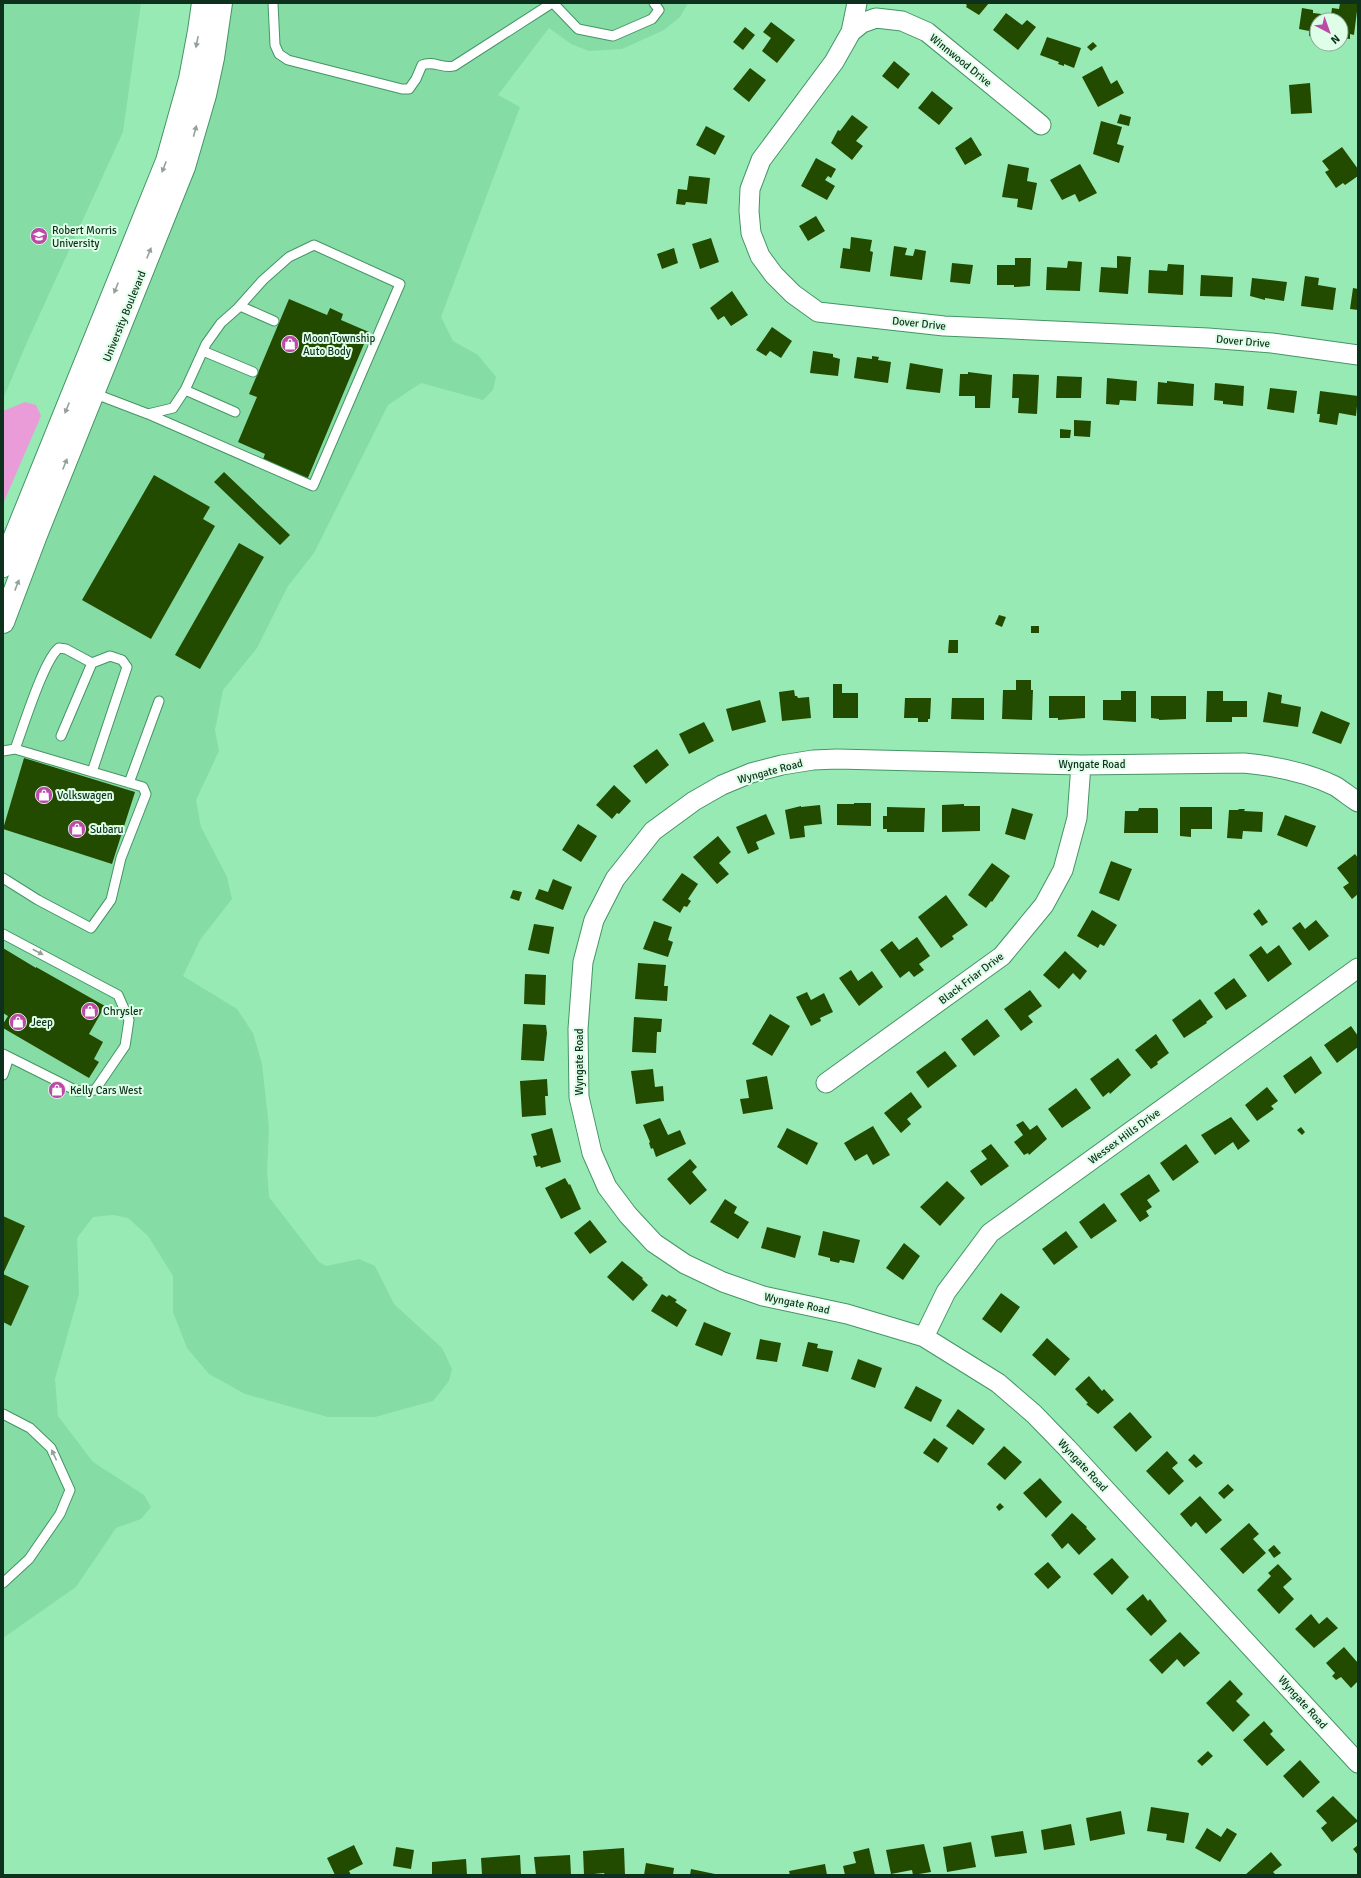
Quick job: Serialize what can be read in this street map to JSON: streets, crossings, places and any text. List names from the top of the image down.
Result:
{
  "streets": {
    "main road": ["University Boulevard"],
    "street": [
      "Winnwood Drive",
      "Dover Drive",
      "Wyngate Road",
      "Black Friar Drive",
      "Wessex Hills Drive"
    ]
  },
  "crossings": [
    ["Winnwood Drive", "Dover Drive"],
    ["Wyngate Road", "Black Friar Drive"],
    ["Wyngate Road", "Wessex Hills Drive"]
  ],
  "places": {
    "school or university": ["Robert Morris University"],
    "shop": [
      "Moon Township Auto Body",
      "Volkswagen",
      "Subaru",
      "Chrysler",
      "Jeep",
      "Kelly Cars West"
    ]
  },
  "north": "bottom right"
}
